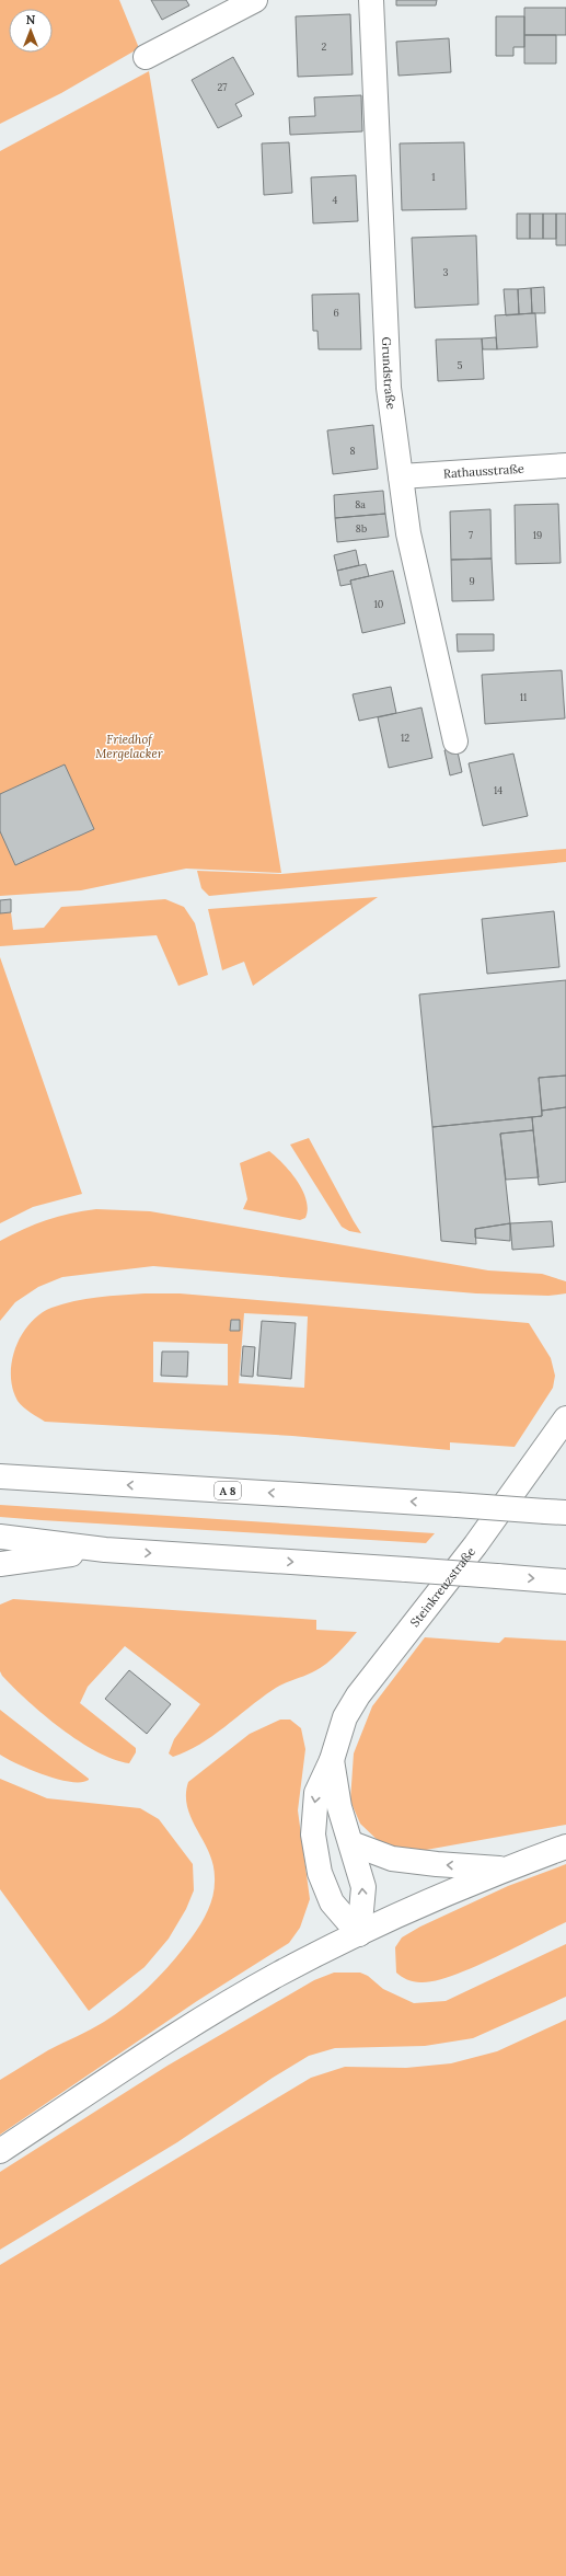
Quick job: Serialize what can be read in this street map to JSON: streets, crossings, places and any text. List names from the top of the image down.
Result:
{
  "streets": {
    "main road": [
      "Grundstraße",
      "Rathausstraße",
      "A 8",
      "Steinkreuzstraße"
    ]
  },
  "crossings": [
    ["Grundstraße", "Rathausstraße"]
  ],
  "parks": ["Friedhof Mergelacker"],
  "house_numbers": [
    "2",
    "27",
    "1",
    "4",
    "3",
    "6",
    "5",
    "8",
    "8a",
    "8b",
    "7",
    "19",
    "9",
    "10",
    "11",
    "12",
    "14"
  ],
  "north": "top"
}
